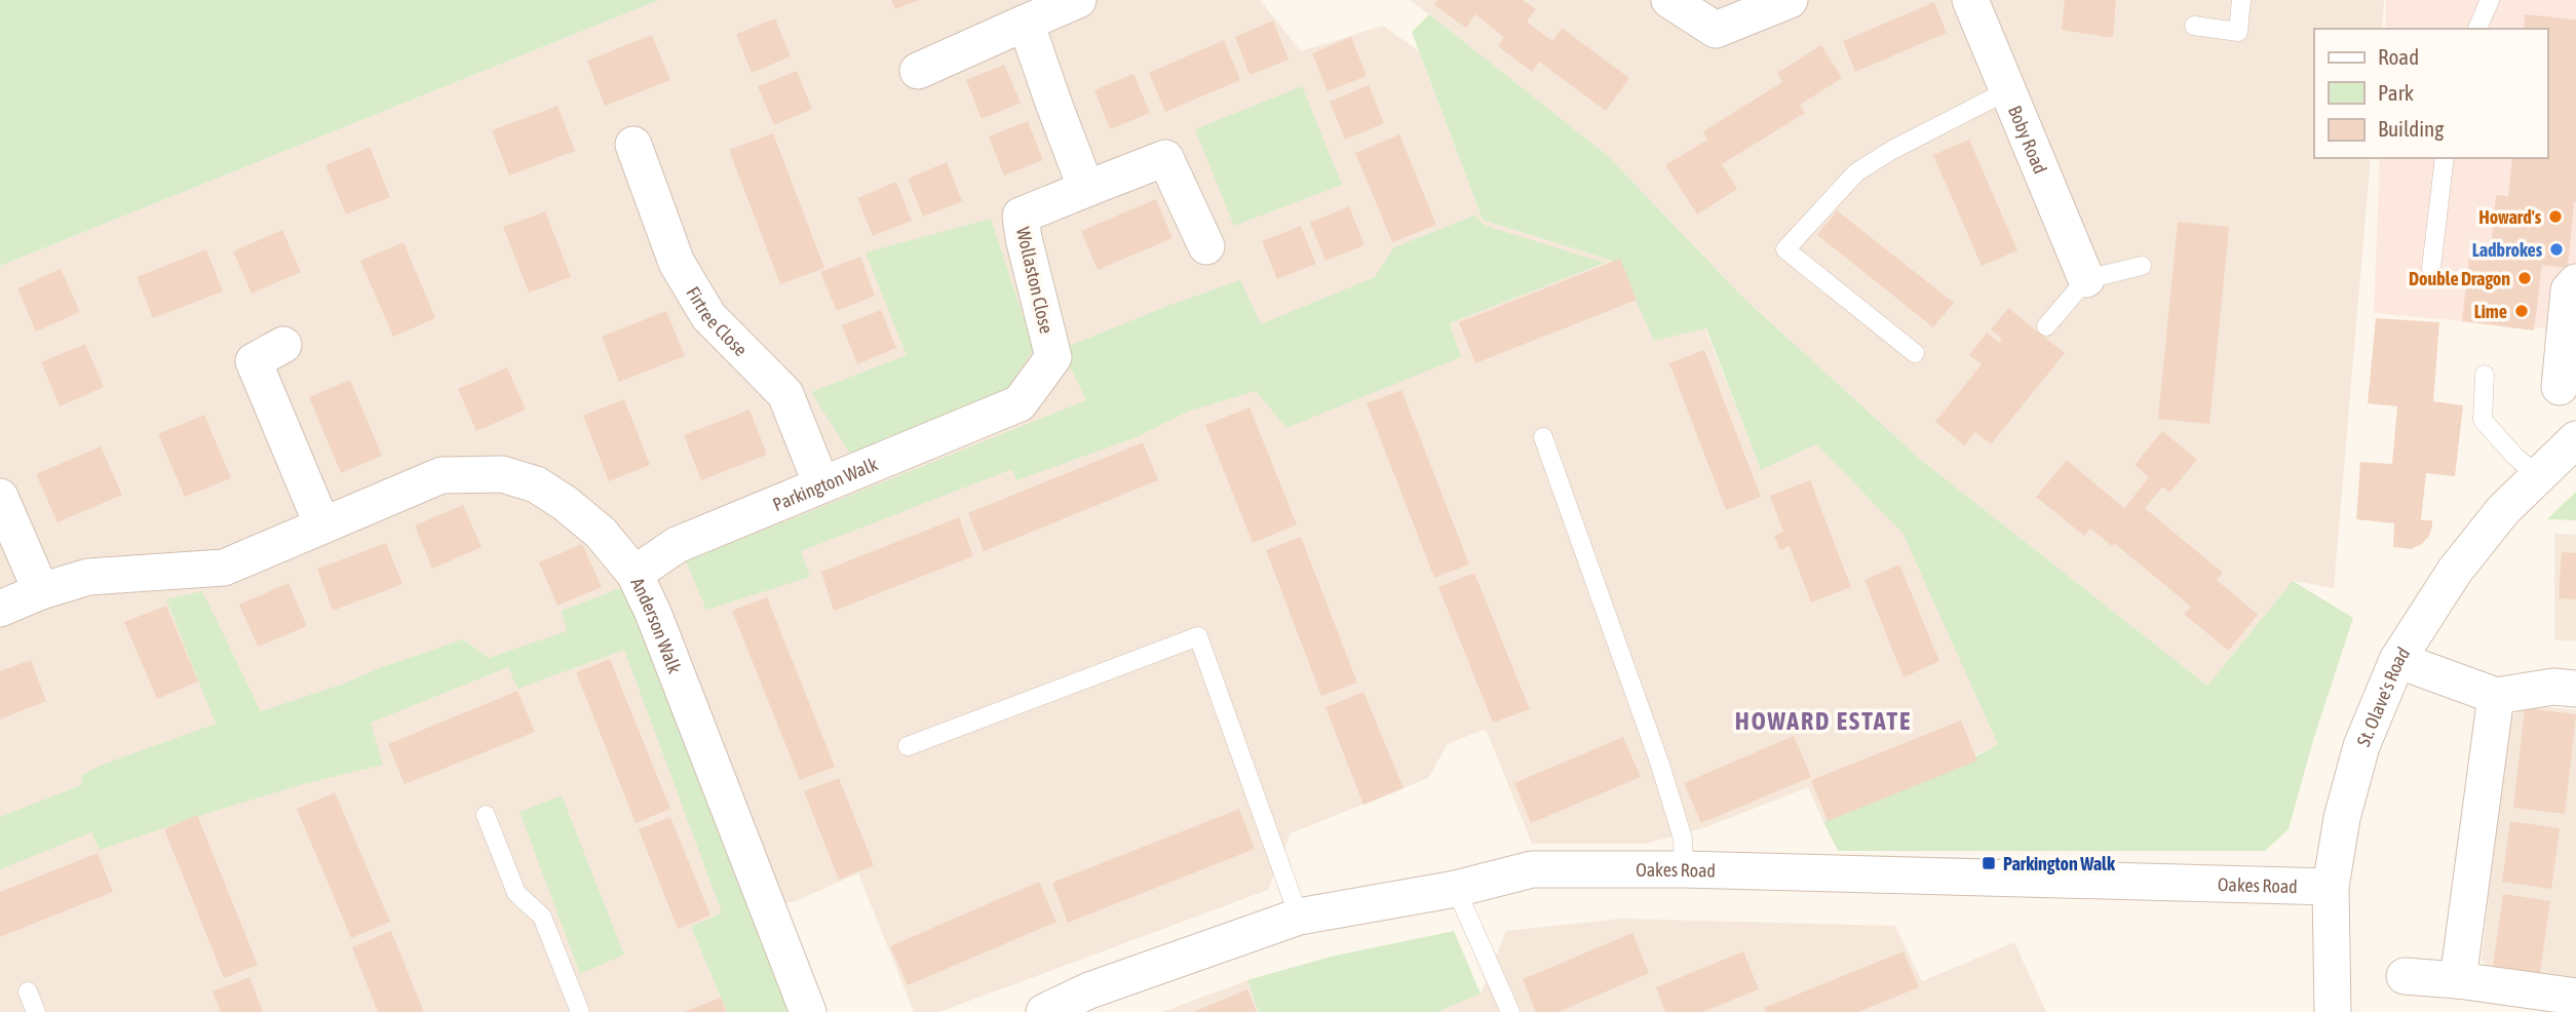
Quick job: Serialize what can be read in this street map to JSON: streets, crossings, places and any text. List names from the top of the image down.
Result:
{
  "streets": {
    "street": [
      "Boby Road",
      "Wollaston Close",
      "Firtree Close",
      "Parkington Walk",
      "Anderson Walk",
      "St. Olave's Road",
      "Oakes Road"
    ]
  },
  "crossings": [
    ["Wollaston Close", "Parkington Walk"],
    ["Firtree Close", "Parkington Walk"],
    ["Parkington Walk", "Anderson Walk"],
    ["St. Olave's Road", "Oakes Road"]
  ],
  "districts": ["HOWARD ESTATE"],
  "places": {
    "other": [
      "Howard's",
      "Ladbrokes",
      "Double Dragon",
      "Lime"
    ],
    "transit": ["Parkington Walk"]
  },
  "legend": ["Road", "Park", "Building"]
}
